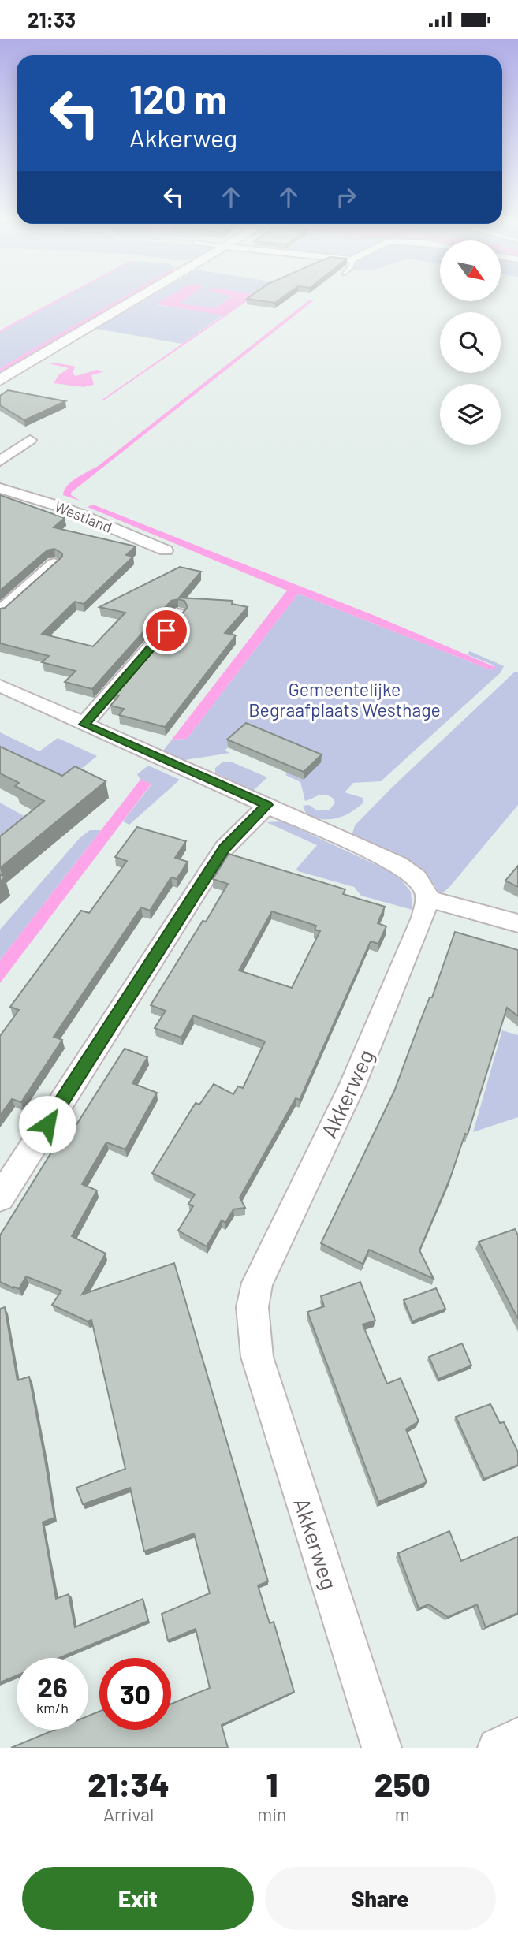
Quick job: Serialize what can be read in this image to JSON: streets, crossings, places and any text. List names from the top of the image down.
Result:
{
  "streets": {
    "street": ["Westland", "Akkerweg"]
  },
  "parks": ["Gemeentelijke Begraafplaats Westhage"],
  "north": "bottom right",
  "page": {
    "status": "21:33",
    "turn": ["120 m", "Akkerweg"],
    "speed": "26 km/h",
    "limit": "30",
    "eta": [
      "21:34",
      "Arrival",
      "1",
      "min",
      "250",
      "m"
    ],
    "buttons": ["Exit", "Share"]
  }
}
